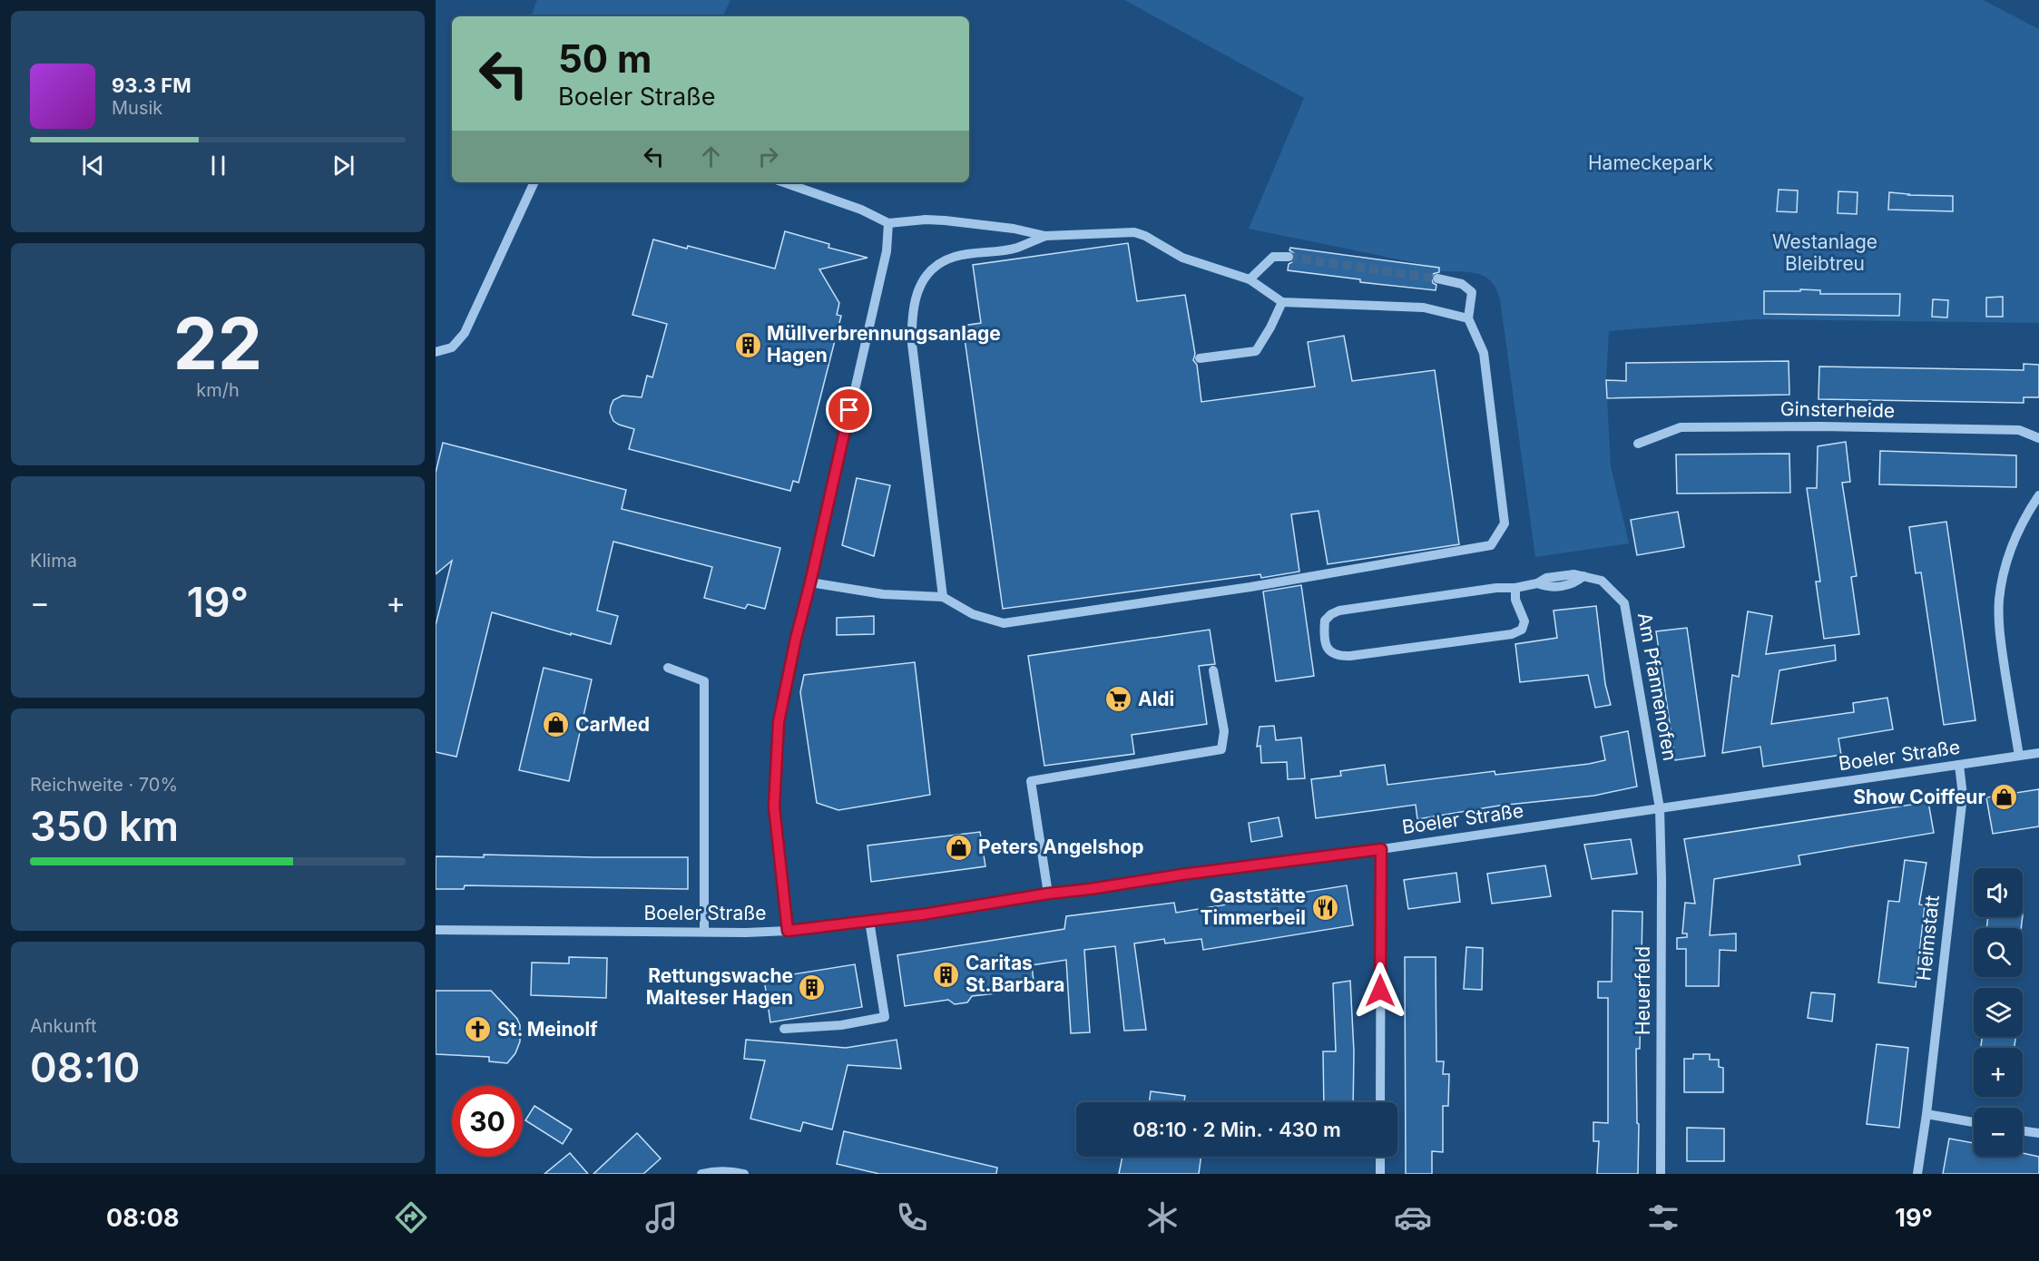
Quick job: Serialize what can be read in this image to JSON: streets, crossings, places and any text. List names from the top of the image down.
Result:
{
  "streets": {
    "street": [
      "Ginsterheide",
      "Am Pfannenofen",
      "Boeler Straße",
      "Heimstatt",
      "Heuerfeld"
    ]
  },
  "crossings": [
    ["Am Pfannenofen", "Boeler Straße"],
    ["Am Pfannenofen", "Heuerfeld"],
    ["Boeler Straße", "Heimstatt"],
    ["Boeler Straße", "Heuerfeld"]
  ],
  "parks": ["Hameckepark", "Westanlage Bleibtreu"],
  "places": {
    "building": ["Müllverbrennungsanlage Hagen", "Caritas St.Barbara", "Rettungswache Malteser Hagen"],
    "supermarket": ["Aldi"],
    "shop": ["CarMed", "Show Coiffeur", "Peters Angelshop"],
    "restaurant": ["Gaststätte Timmerbeil"],
    "church": ["St. Meinolf"]
  },
  "page": {
    "turn": ["50 m", "Boeler Straße"],
    "song": ["93.3 FM", "Musik"],
    "tile": [
      ["22", "km/h"],
      "Klima",
      ["Reichweite · 70%", "350 km"],
      ["Ankunft", "08:10"]
    ],
    "heat": ["−", "19°", "+"],
    "map_buttons": ["+", "−"],
    "limit": "30",
    "trip": "08:10 · 2 Min. · 430 m",
    "tabs": ["08:08", "19°"]
  }
}
